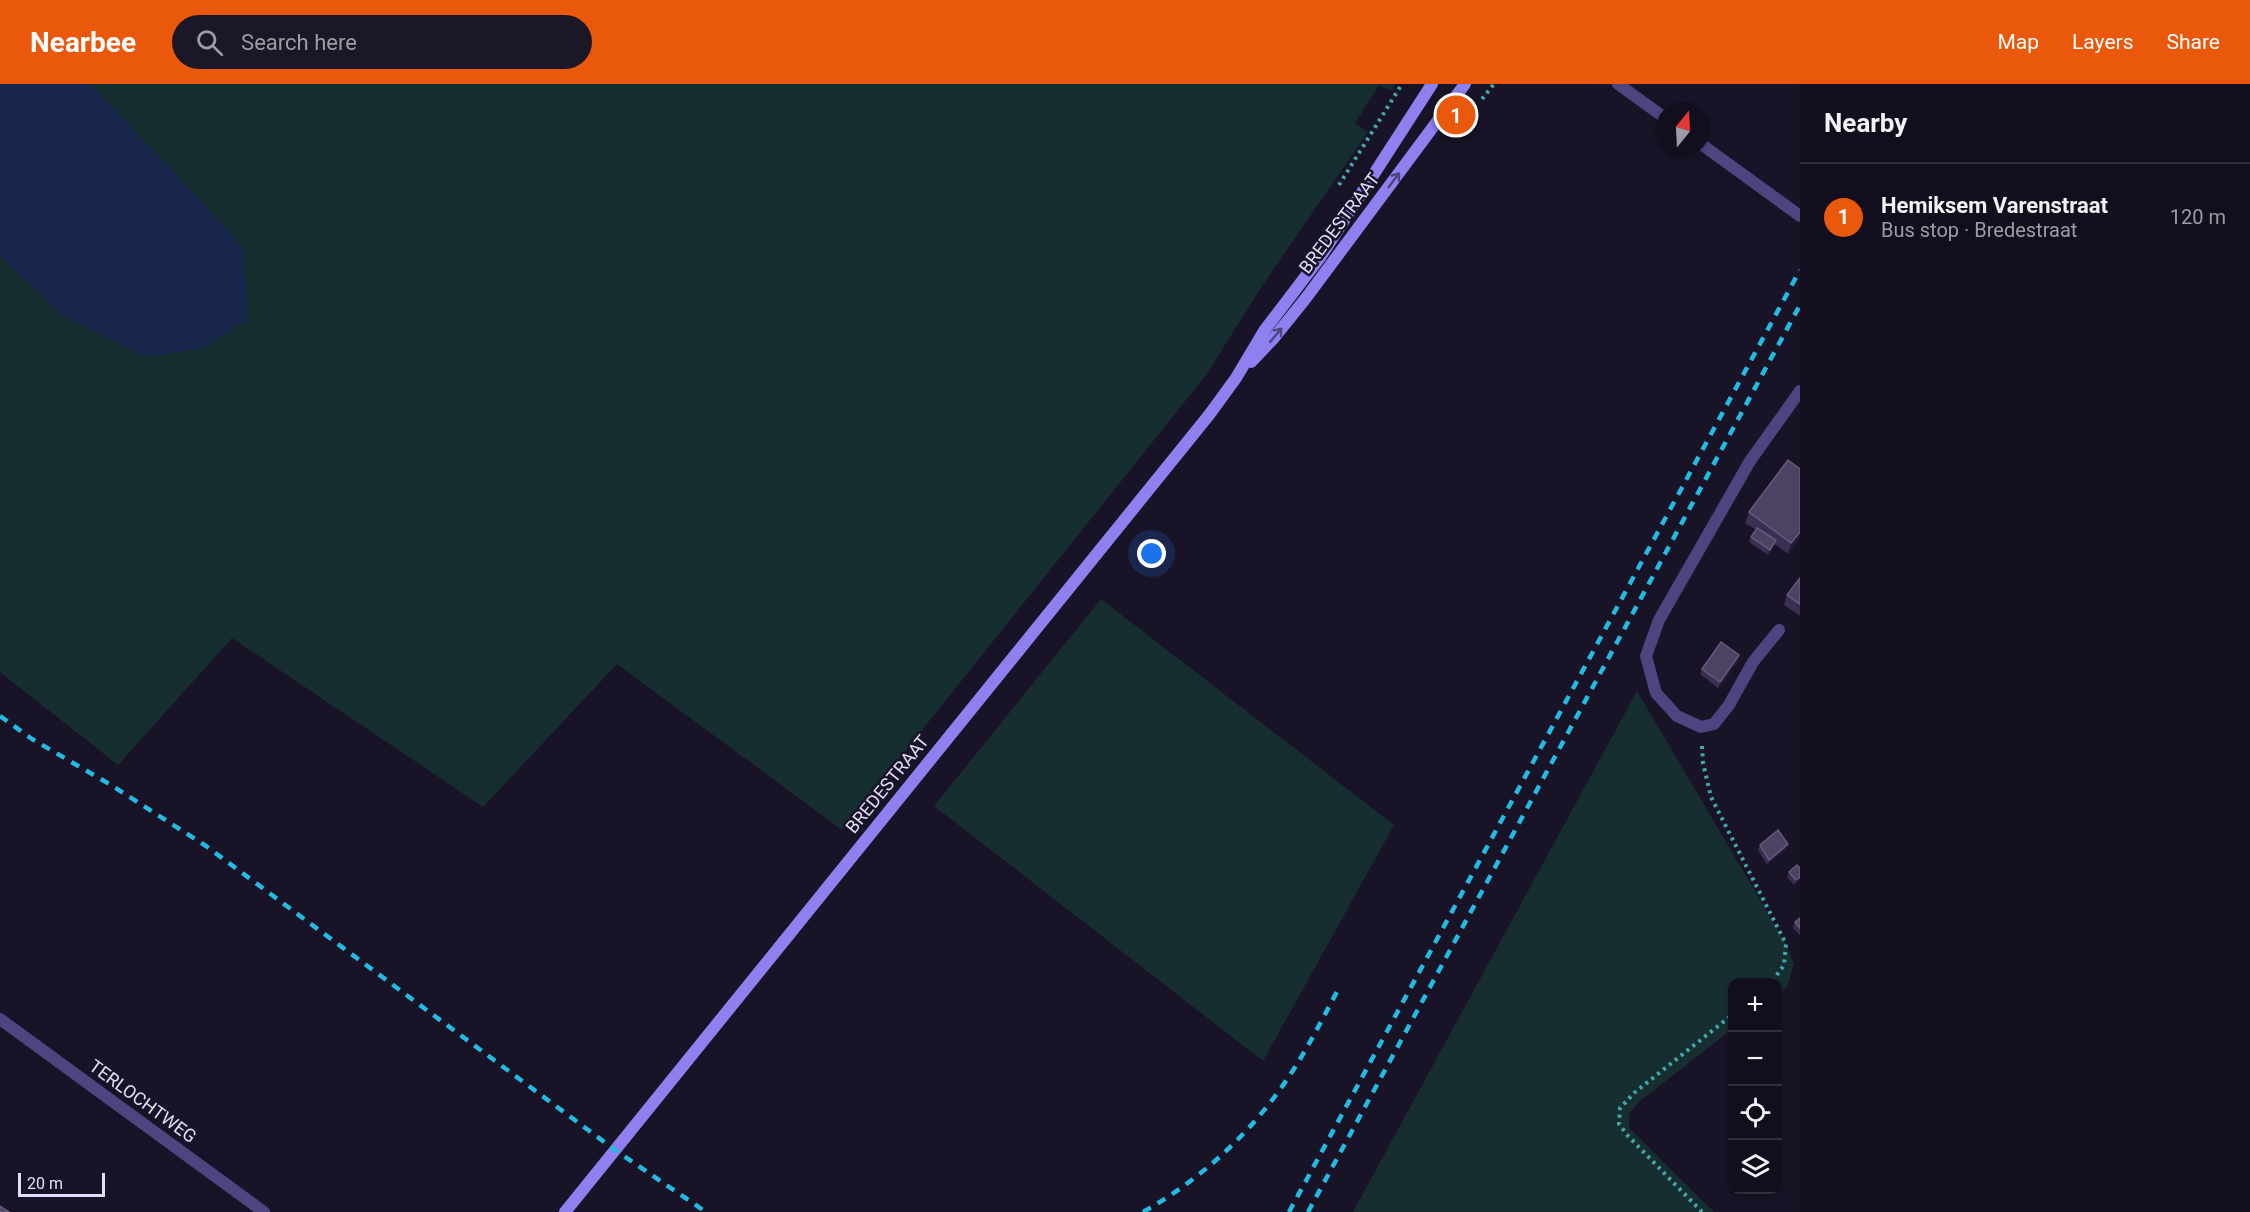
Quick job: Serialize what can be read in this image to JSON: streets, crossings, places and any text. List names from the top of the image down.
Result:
{
  "streets": {
    "main road": ["BREDESTRAAT"],
    "street": ["TERLOCHTWEG"]
  },
  "scale_bar": "20 m",
  "north": "top",
  "page": {
    "header": "Nearbee",
    "search": "Search here",
    "nav": ["Map", "Layers", "Share"],
    "heading": "Nearby",
    "pins": "1",
    "list": [
      {
        "mark": "1",
        "name": "Hemiksem Varenstraat",
        "note": "Bus stop · Bredestraat",
        "value": "120 m"
      }
    ],
    "map_buttons": ["+", "−"],
    "scale": "20 m"
  }
}
